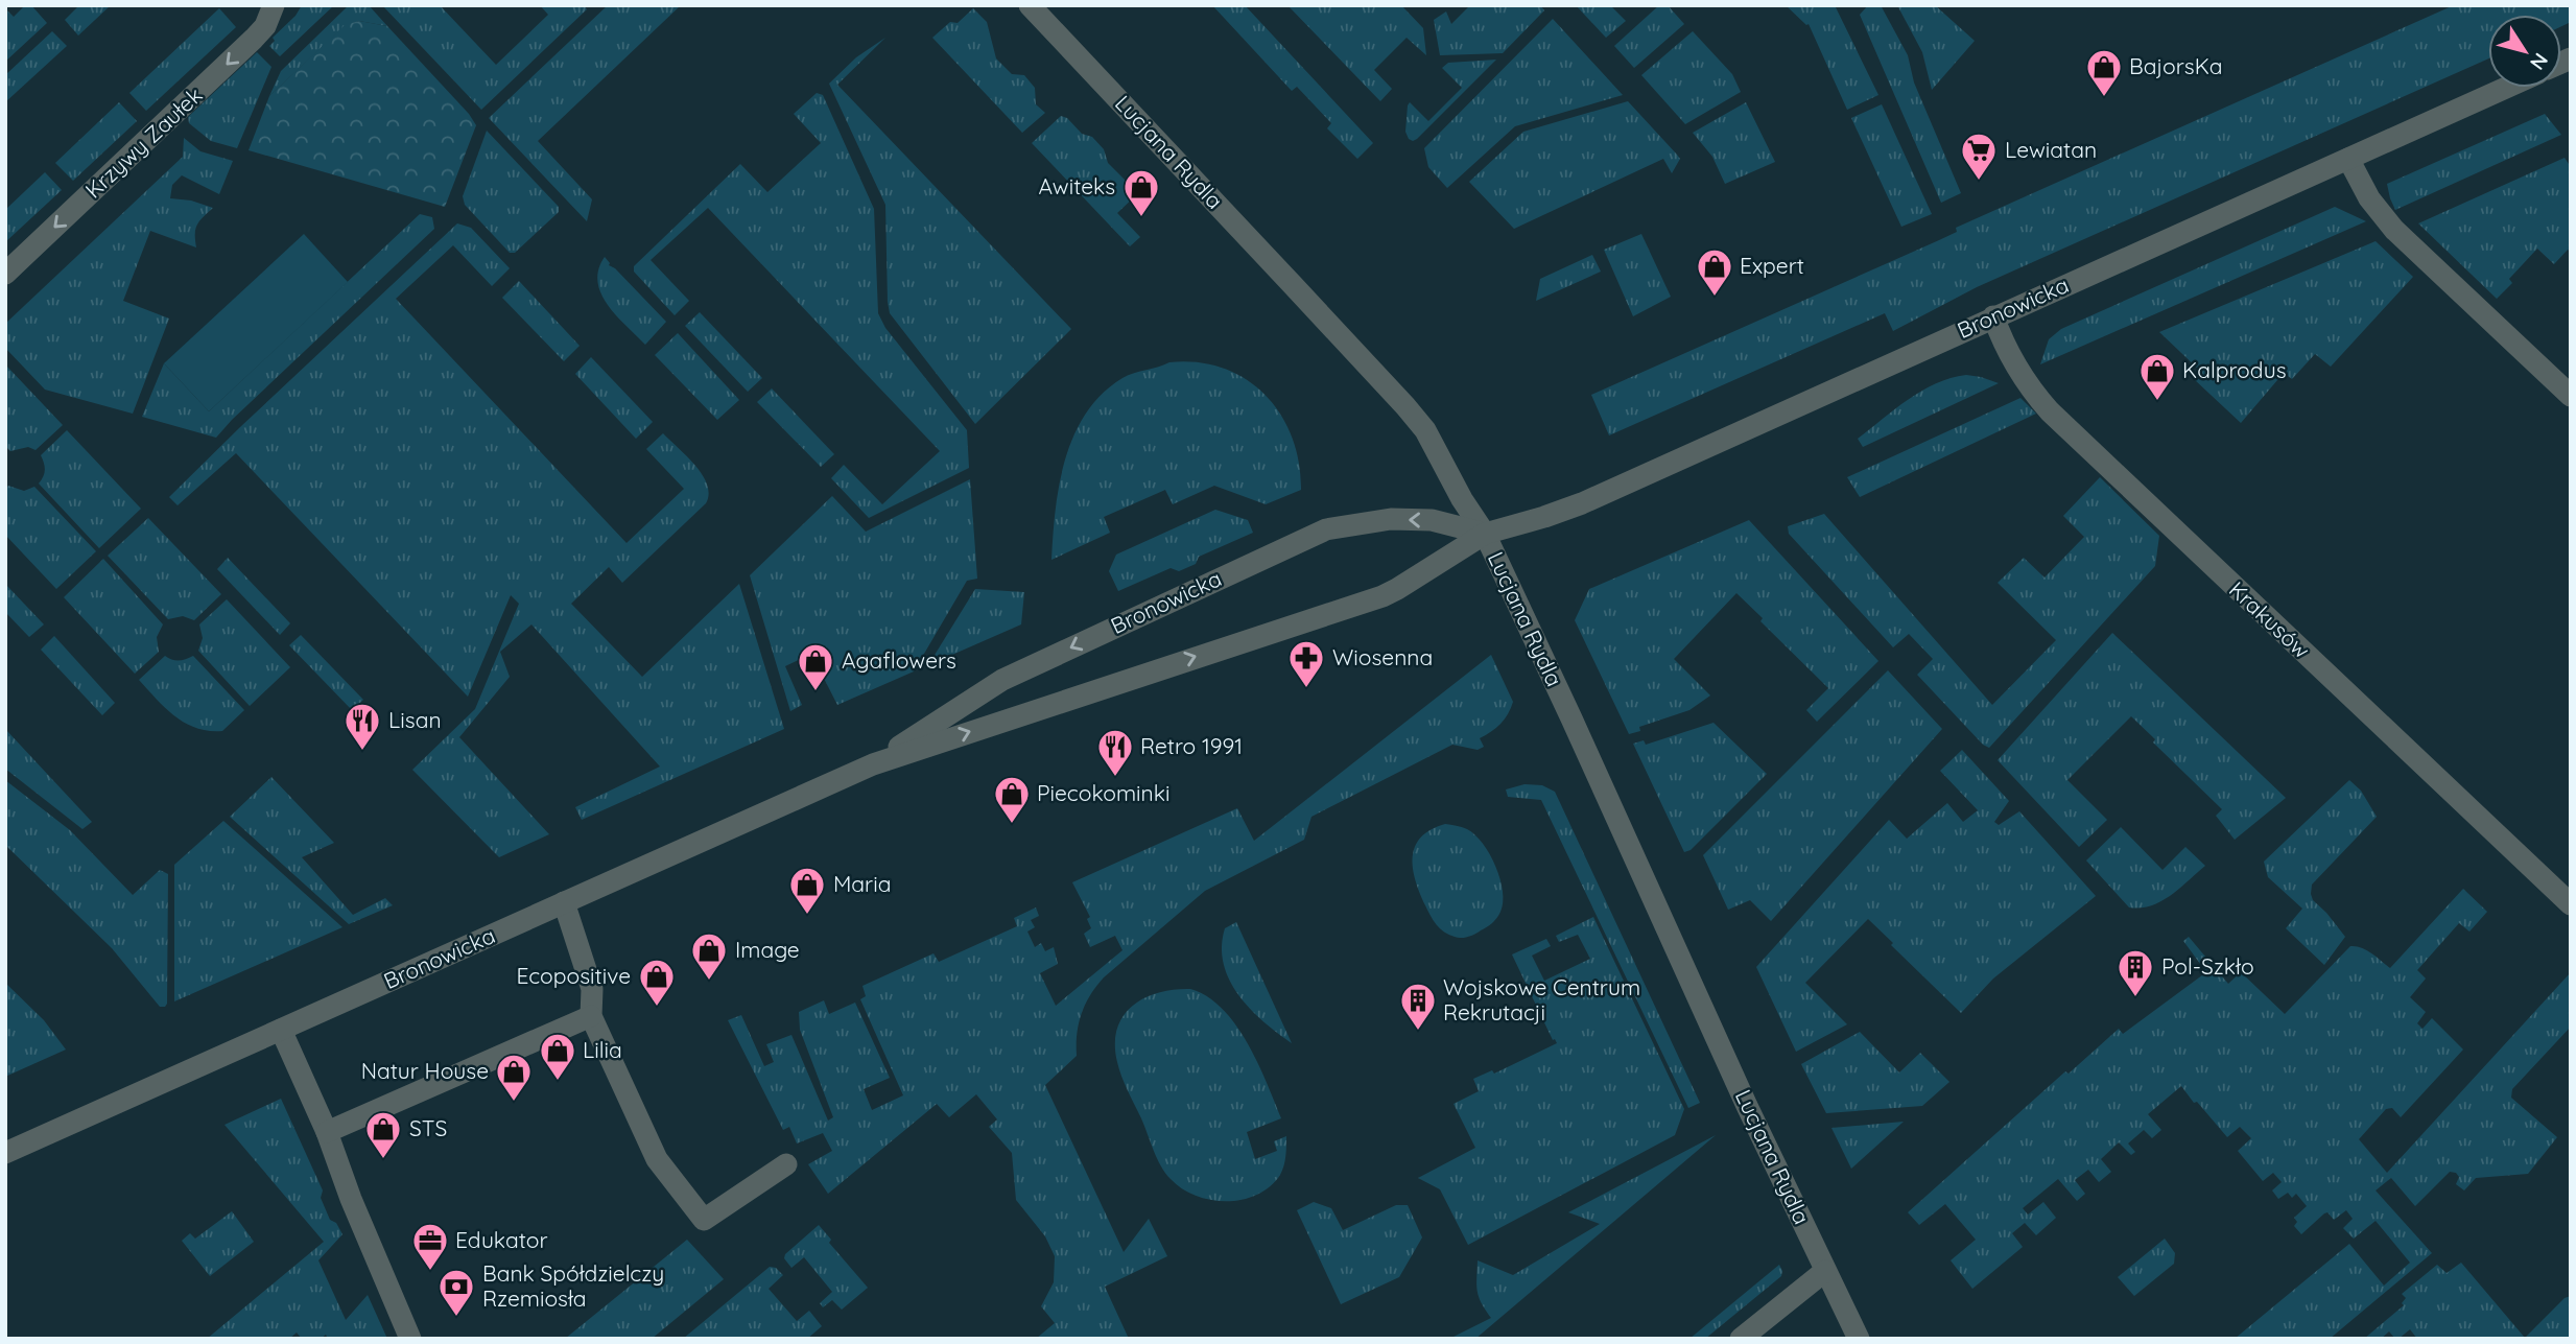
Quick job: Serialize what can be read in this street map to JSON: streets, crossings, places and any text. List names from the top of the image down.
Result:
{
  "streets": {
    "street": [
      "Krzywy Zaułek",
      "Lucjana Rydla",
      "Bronowicka",
      "Krakusów"
    ]
  },
  "crossings": [
    ["Lucjana Rydla", "Bronowicka"],
    ["Bronowicka", "Krakusów"]
  ],
  "one_way": ["Krzywy Zaułek"],
  "places": {
    "shop": [
      "BajorsKa",
      "Awiteks",
      "Expert",
      "Kalprodus",
      "Agaflowers",
      "Piecokominki",
      "Maria",
      "Image",
      "Ecopositive",
      "Lilia",
      "Natur House",
      "STS"
    ],
    "supermarket": ["Lewiatan"],
    "pharmacy": ["Wiosenna"],
    "restaurant": ["Lisan", "Retro 1991"],
    "building": ["Pol-Szkło", "Wojskowe Centrum Rekrutacji"],
    "office": ["Edukator"],
    "bank": ["Bank Spółdzielczy Rzemiosła"]
  },
  "north": "bottom right"
}
